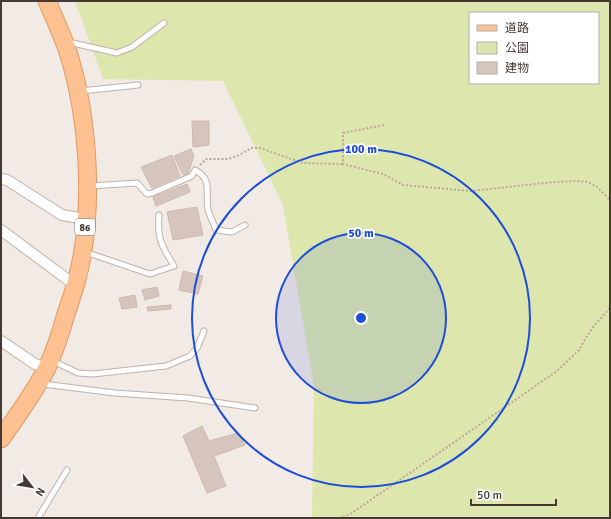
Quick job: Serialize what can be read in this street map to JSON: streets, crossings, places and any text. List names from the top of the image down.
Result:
{
  "streets": {
    "main road": ["86"]
  },
  "legend": ["道路", "公園", "建物"],
  "scale_bar": "50 m",
  "north": "bottom right",
  "rings": ["100 m", "50 m"]
}
